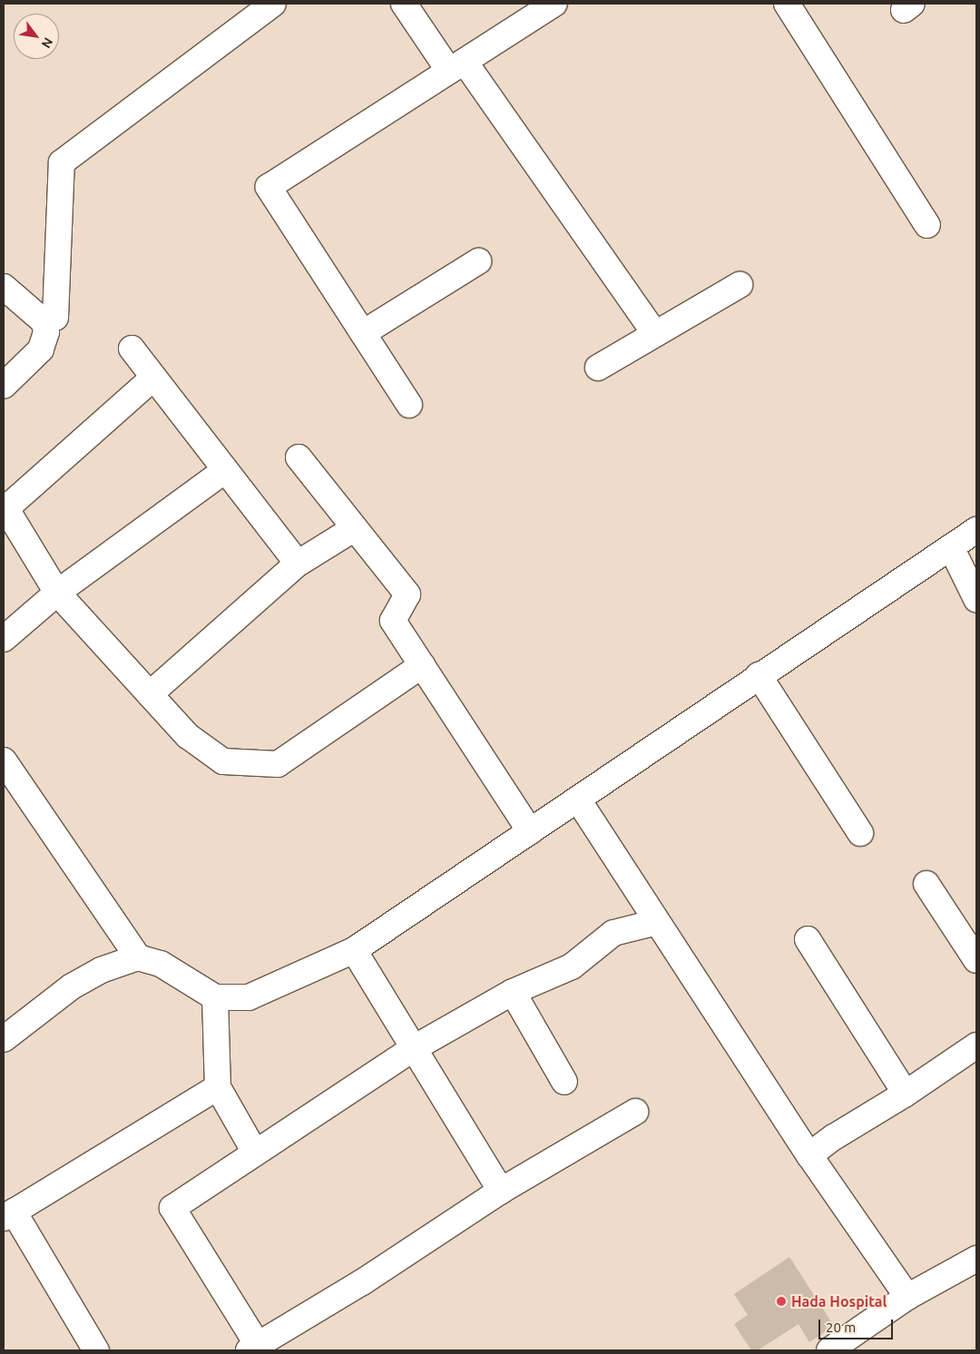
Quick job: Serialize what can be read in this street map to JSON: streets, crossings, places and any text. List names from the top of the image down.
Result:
{
  "places": ["Hada Hospital"],
  "scale_bar": "20 m",
  "north": "bottom right"
}
